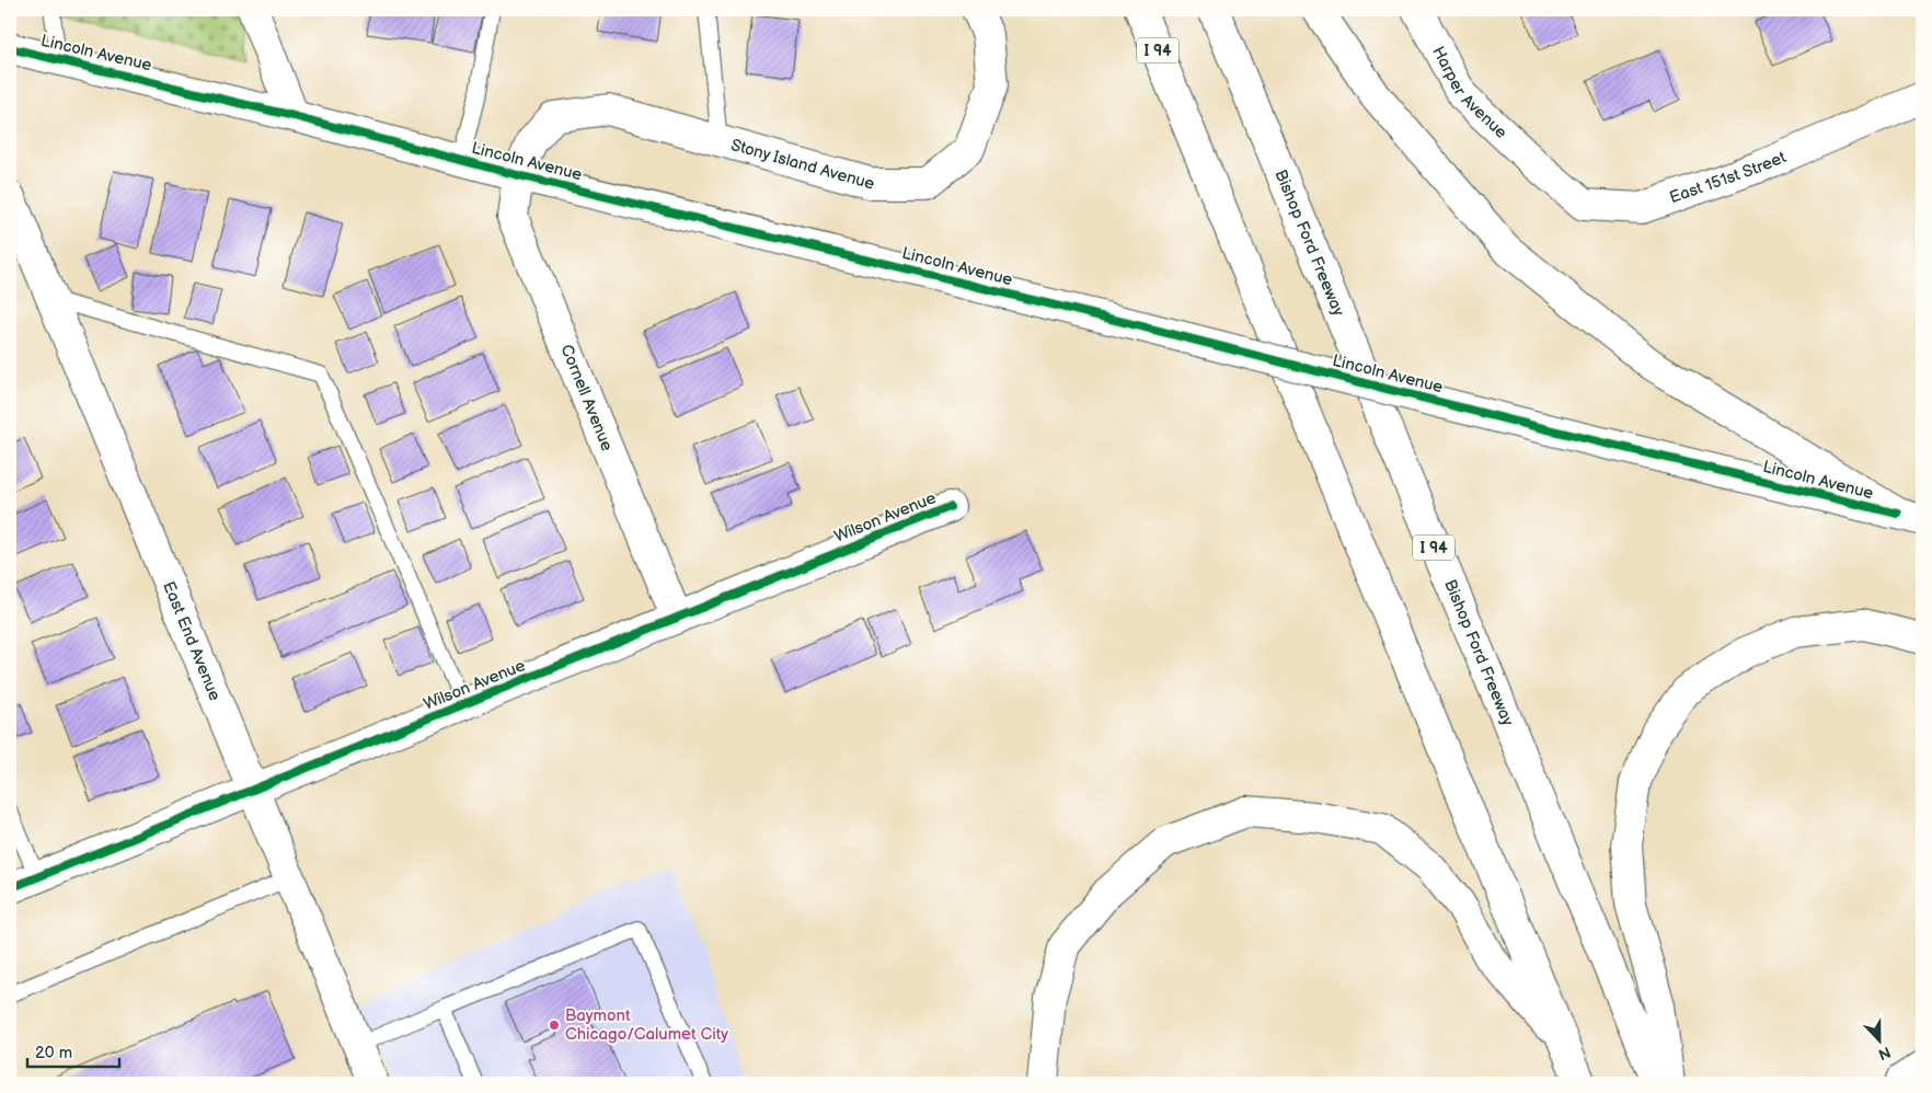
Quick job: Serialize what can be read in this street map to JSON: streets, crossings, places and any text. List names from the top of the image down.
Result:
{
  "streets": {
    "main road": [
      "I 94",
      "Lincoln Avenue",
      "Harper Avenue",
      "Stony Island Avenue",
      "East 151st Street",
      "Bishop Ford Freeway",
      "Cornell Avenue",
      "Wilson Avenue",
      "East End Avenue"
    ]
  },
  "crossings": [
    ["Lincoln Avenue", "Stony Island Avenue"],
    ["Lincoln Avenue", "Cornell Avenue"],
    ["Harper Avenue", "East 151st Street"],
    ["Stony Island Avenue", "Cornell Avenue"],
    ["Cornell Avenue", "Wilson Avenue"],
    ["Wilson Avenue", "East End Avenue"]
  ],
  "places": ["Baymont Chicago/Calumet City"],
  "scale_bar": "20 m",
  "north": "bottom"
}
